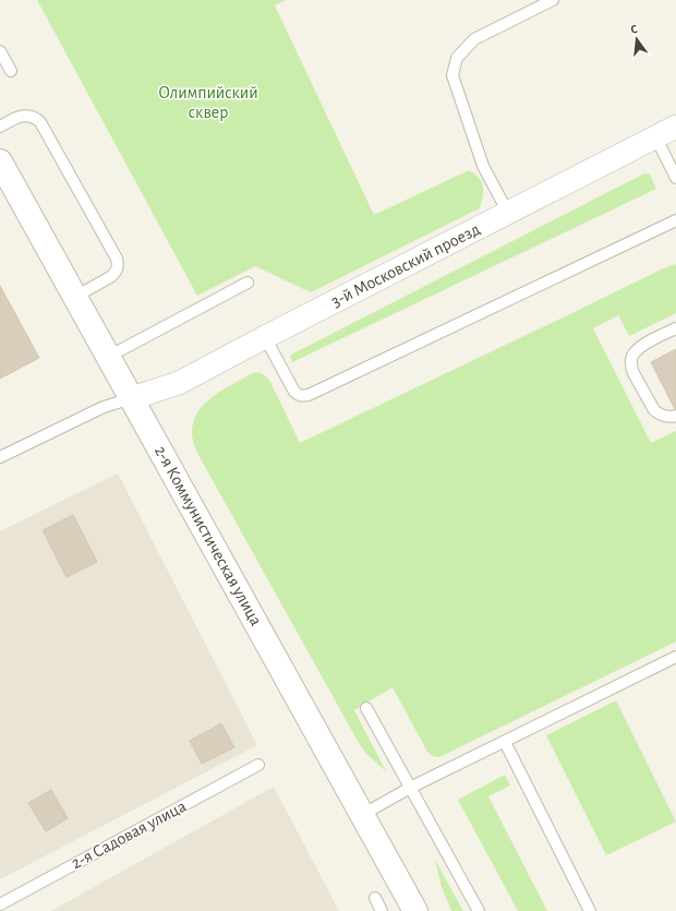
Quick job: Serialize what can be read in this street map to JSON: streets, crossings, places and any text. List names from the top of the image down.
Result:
{
  "streets": {
    "street": ["3-й Московский проезд", "2-я Коммунистическая улица"],
    "lane": ["2-я Садовая улица"]
  },
  "crossings": [
    ["3-й Московский проезд", "2-я Коммунистическая улица"]
  ],
  "parks": ["Олимпийский сквер"],
  "north": "top"
}
